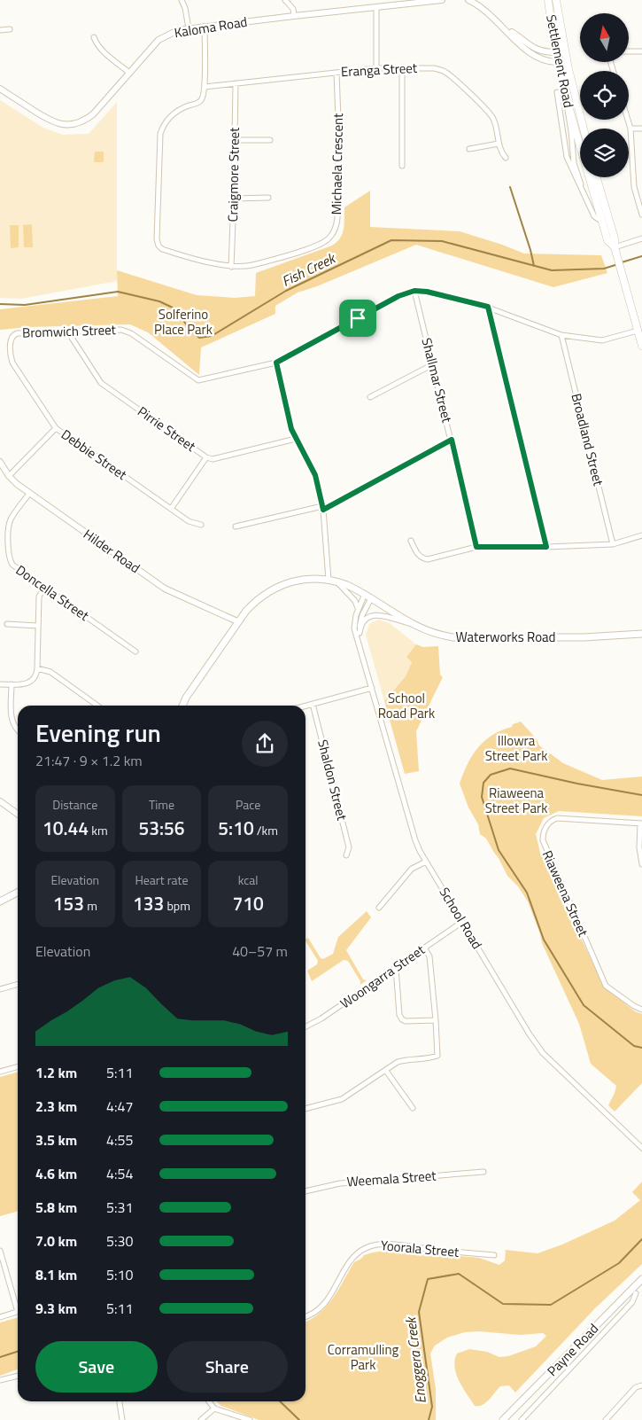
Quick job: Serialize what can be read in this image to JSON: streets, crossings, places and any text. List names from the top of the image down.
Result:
{
  "streets": {
    "main road": ["Settlement Road", "Waterworks Road", "Payne Road"],
    "street": [
      "Kaloma Road",
      "Eranga Street",
      "Michaela Crescent",
      "Craigmore Street",
      "Bromwich Street",
      "Shallmar Street",
      "Pirrie Street",
      "Broadland Street",
      "Debbie Street",
      "Hilder Road",
      "Doncella Street",
      "Shaldon Street",
      "Riaweena Street",
      "School Road",
      "Woongarra Street",
      "Weemala Street",
      "Yoorala Street"
    ]
  },
  "crossings": [
    ["Settlement Road", "Bromwich Street"],
    ["Eranga Street", "Michaela Crescent"],
    ["Eranga Street", "Craigmore Street"],
    ["Michaela Crescent", "Craigmore Street"],
    ["Bromwich Street", "Shallmar Street"],
    ["Bromwich Street", "Pirrie Street"],
    ["Bromwich Street", "Broadland Street"],
    ["Bromwich Street", "Debbie Street"],
    ["Hilder Road", "Doncella Street"],
    ["Hilder Road", "Waterworks Road"],
    ["Waterworks Road", "School Road"],
    ["School Road", "Woongarra Street"]
  ],
  "water": ["Fish Creek", "Enoggera Creek"],
  "parks": [
    "Solferino Place Park",
    "School Road Park",
    "Illowra Street Park",
    "Riaweena Street Park",
    "Corramulling Park"
  ],
  "north": "top",
  "page": {
    "heading": ["Evening run", "21:47 · 9 × 1.2 km"],
    "stats": [
      ["Distance", "10.44 km"],
      ["Time", "53:56"],
      ["Pace", "5:10 /km"],
      ["Elevation", "153 m"],
      ["Heart rate", "133 bpm"],
      ["kcal", "710"]
    ],
    "chart": ["Elevation", "40–57 m"],
    "list": [
      {
        "name": "1.2 km",
        "note": "5:11"
      },
      {
        "name": "2.3 km",
        "note": "4:47"
      },
      {
        "name": "3.5 km",
        "note": "4:55"
      },
      {
        "name": "4.6 km",
        "note": "4:54"
      },
      {
        "name": "5.8 km",
        "note": "5:31"
      },
      {
        "name": "7.0 km",
        "note": "5:30"
      },
      {
        "name": "8.1 km",
        "note": "5:10"
      },
      {
        "name": "9.3 km",
        "note": "5:11"
      }
    ],
    "buttons": ["Save", "Share"]
  }
}
